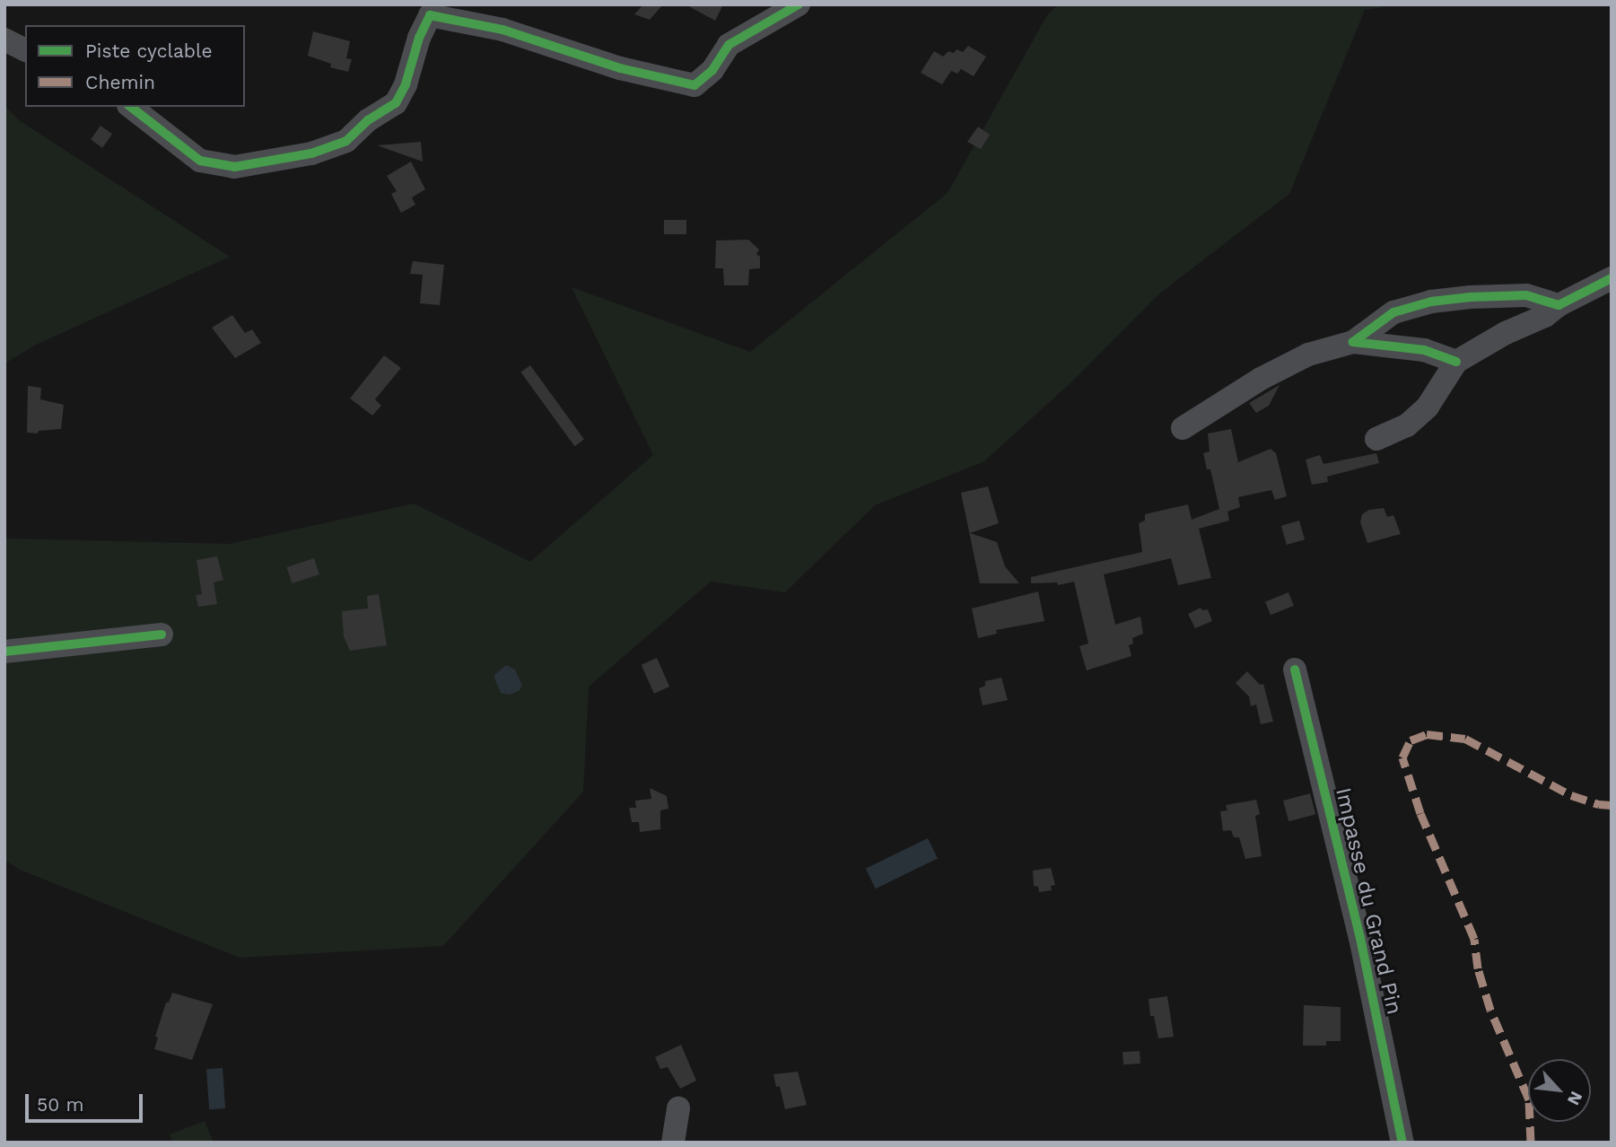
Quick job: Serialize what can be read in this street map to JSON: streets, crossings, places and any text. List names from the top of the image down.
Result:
{
  "streets": {
    "street": ["Impasse du Grand Pin"]
  },
  "legend": ["Piste cyclable", "Chemin"],
  "scale_bar": "50 m",
  "north": "bottom right"
}
